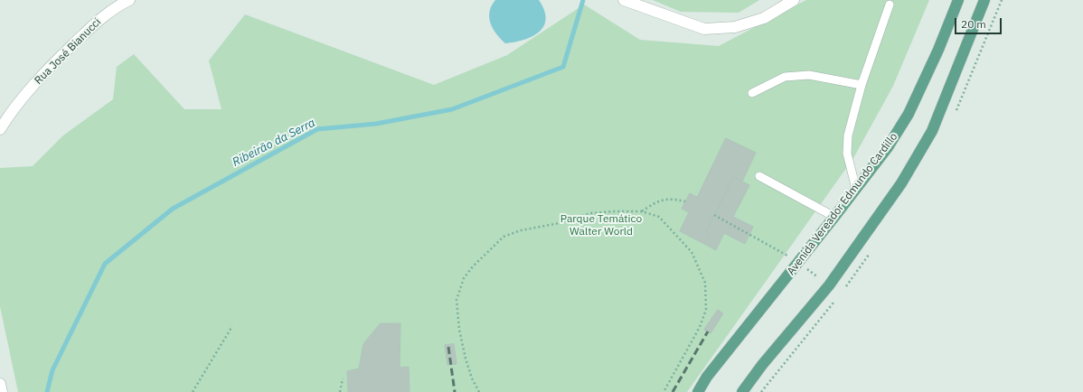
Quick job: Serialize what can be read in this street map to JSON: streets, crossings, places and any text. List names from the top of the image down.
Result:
{
  "streets": {
    "main road": ["Avenida Vereador Edmundo Cardillo"],
    "street": ["Rua José Bianucci"]
  },
  "water": ["Ribeirão da Serra"],
  "parks": ["Parque Temático Walter World"],
  "scale_bar": "20 m"
}
